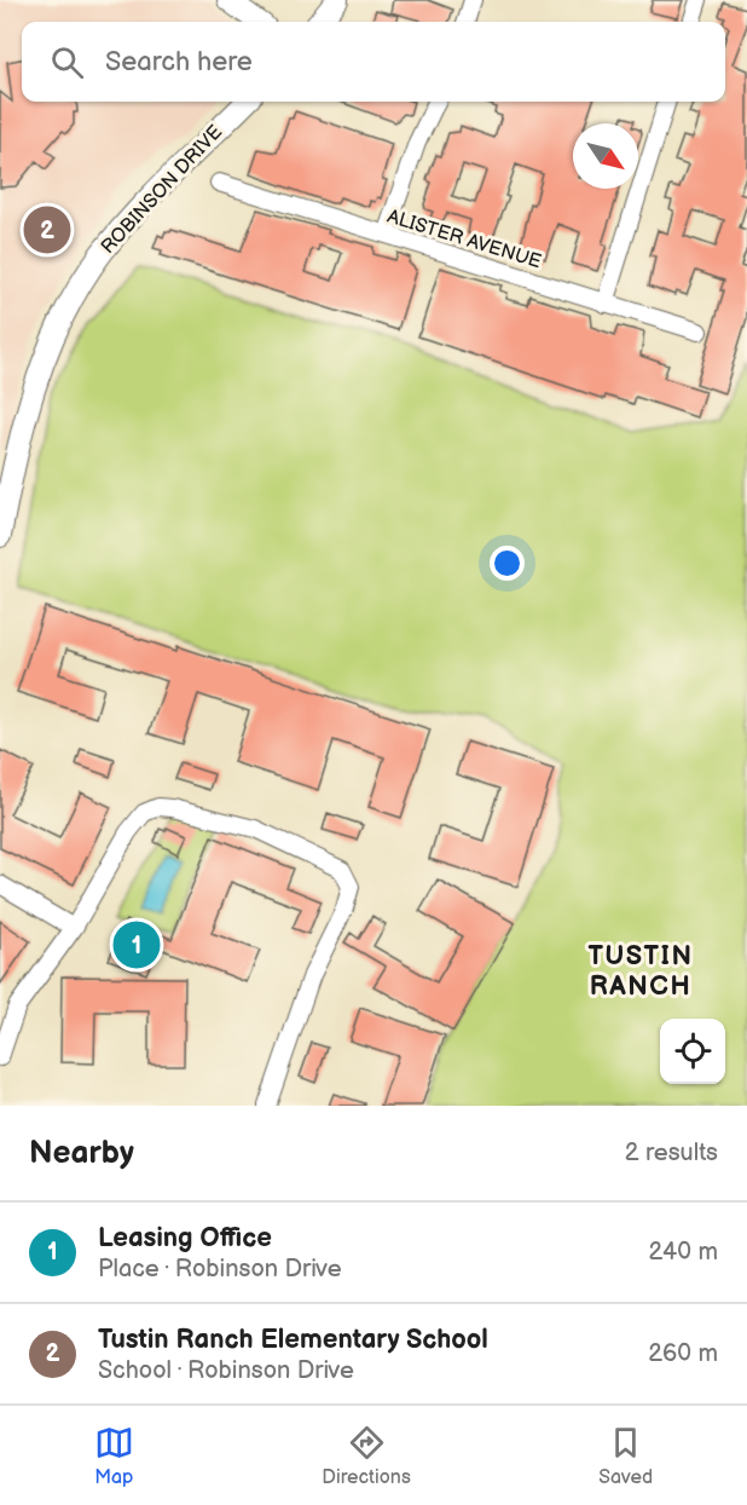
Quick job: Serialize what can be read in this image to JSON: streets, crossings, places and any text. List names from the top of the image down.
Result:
{
  "streets": {
    "street": ["ROBINSON DRIVE", "ALISTER AVENUE"]
  },
  "districts": ["TUSTIN RANCH"],
  "north": "bottom right",
  "page": {
    "search": "Search here",
    "pins": ["2", "1"],
    "heading": ["Nearby", "2 results"],
    "list": [
      {
        "mark": "1",
        "name": "Leasing Office",
        "note": "Place · Robinson Drive",
        "value": "240 m"
      },
      {
        "mark": "2",
        "name": "Tustin Ranch Elementary School",
        "note": "School · Robinson Drive",
        "value": "260 m"
      }
    ],
    "nav": ["Map", "Directions", "Saved"]
  }
}
